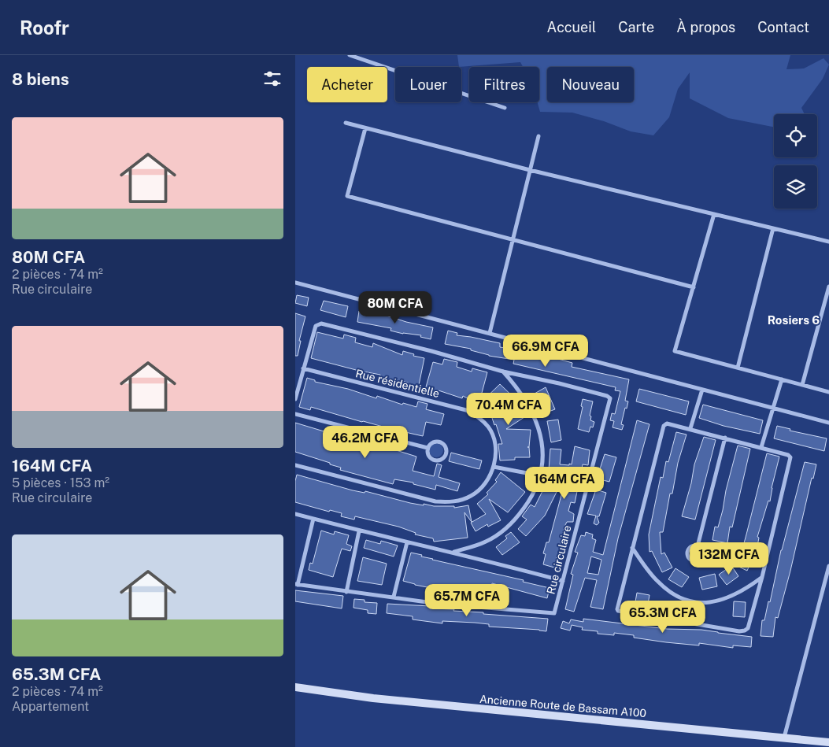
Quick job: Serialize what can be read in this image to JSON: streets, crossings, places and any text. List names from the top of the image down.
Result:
{
  "streets": {
    "main road": ["Ancienne Route de Bassam A100"],
    "street": ["Rue résidentielle", "Rue circulaire"]
  },
  "crossings": [
    ["Rue résidentielle", "Rue circulaire"]
  ],
  "districts": ["Rosiers 6"],
  "page": {
    "header": "Roofr",
    "nav": [
      "Accueil",
      "Carte",
      "À propos",
      "Contact"
    ],
    "heading": "8 biens",
    "chip": [
      "Acheter",
      "Louer",
      "Filtres",
      "Nouveau"
    ],
    "list": [
      {
        "name": "80M CFA",
        "note": "2 pièces · 74 m² · Rue circulaire"
      },
      {
        "name": "164M CFA",
        "note": "5 pièces · 153 m² · Rue circulaire"
      },
      {
        "name": "65.3M CFA",
        "note": "2 pièces · 74 m² · Appartement"
      }
    ],
    "price": [
      "80M CFA",
      "66.9M CFA",
      "70.4M CFA",
      "46.2M CFA",
      "164M CFA",
      "132M CFA",
      "65.7M CFA",
      "65.3M CFA"
    ]
  }
}
